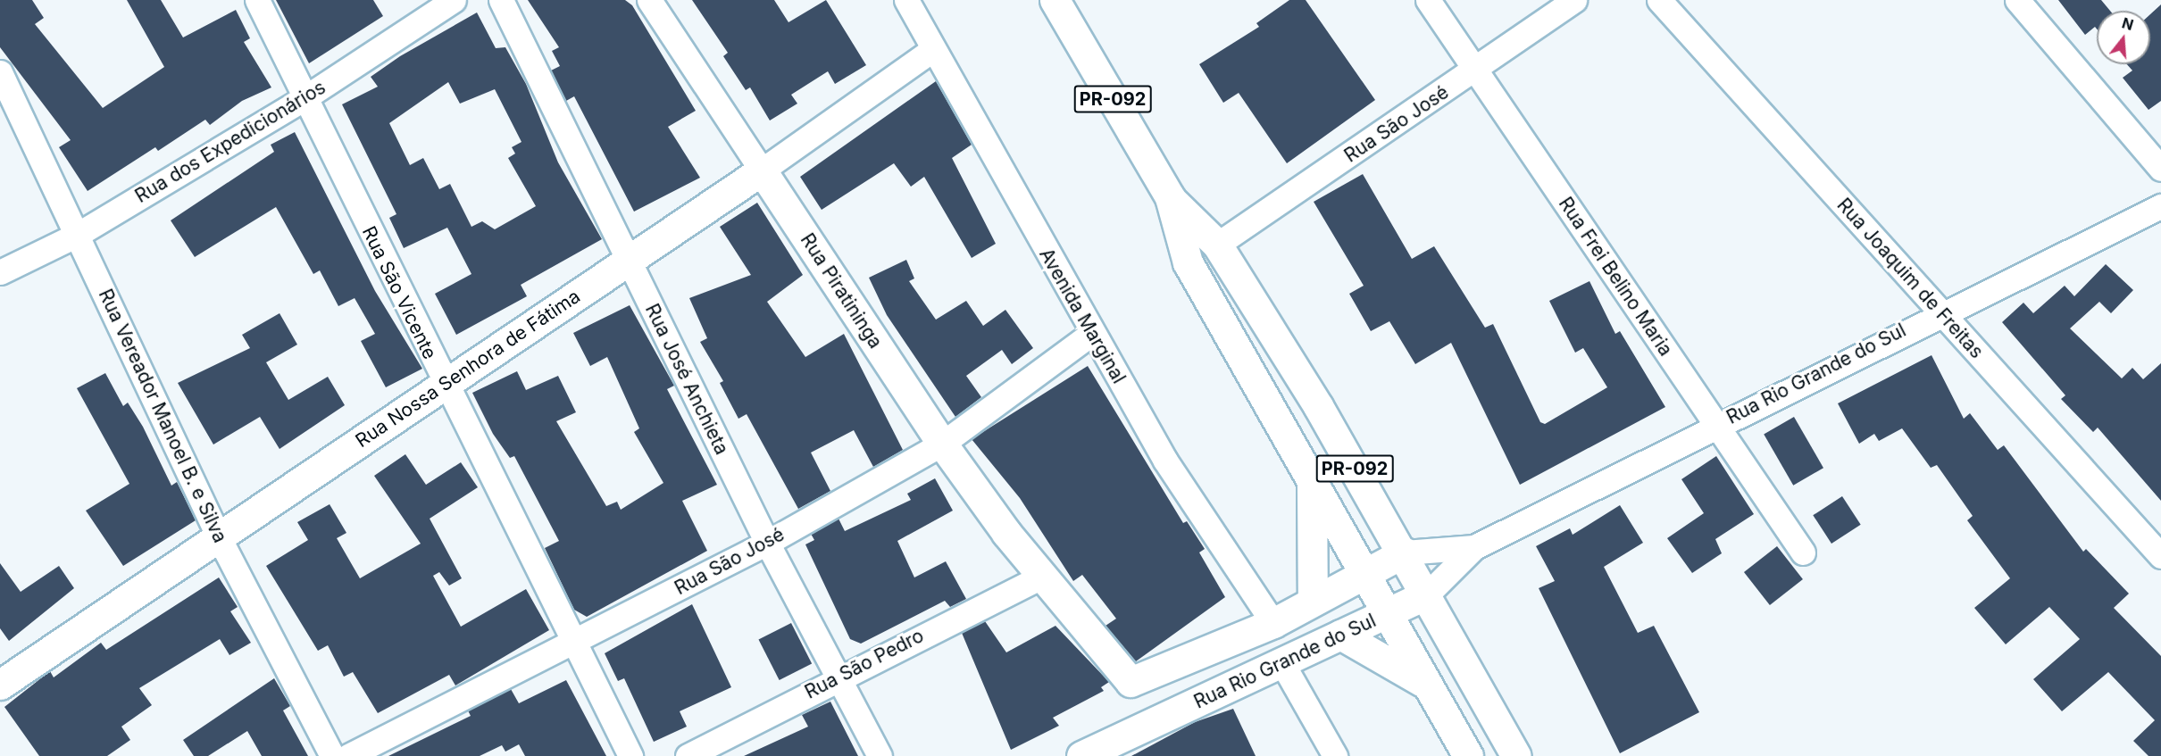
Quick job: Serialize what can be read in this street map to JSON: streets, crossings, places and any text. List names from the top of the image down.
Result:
{
  "streets": {
    "street": [
      "PR-092",
      "Rua São José",
      "Rua dos Expedicionários",
      "Rua Frei Belino Maria",
      "Rua Joaquim de Freitas",
      "Rua Piratininga",
      "Rua São Vicente",
      "Avenida Marginal",
      "Rua Nossa Senhora de Fátima",
      "Rua Rio Grande do Sul",
      "Rua José Anchieta",
      "Rua Vereador Manoel B. e Silva",
      "Rua São Pedro"
    ]
  },
  "crossings": [
    ["PR-092", "Rua São José"],
    ["PR-092", "Rua Rio Grande do Sul"],
    ["Rua São José", "Rua Frei Belino Maria"],
    ["Rua São José", "Rua Piratininga"],
    ["Rua São José", "Rua São Vicente"],
    ["Rua São José", "Avenida Marginal"],
    ["Rua São José", "Rua José Anchieta"],
    ["Rua dos Expedicionários", "Rua São Vicente"],
    ["Rua dos Expedicionários", "Rua Vereador Manoel B. e Silva"],
    ["Rua Frei Belino Maria", "Rua Rio Grande do Sul"],
    ["Rua Joaquim de Freitas", "Rua Rio Grande do Sul"],
    ["Rua Piratininga", "Avenida Marginal"],
    ["Rua Piratininga", "Rua Nossa Senhora de Fátima"],
    ["Rua Piratininga", "Rua São Pedro"],
    ["Rua São Vicente", "Rua Nossa Senhora de Fátima"],
    ["Avenida Marginal", "Rua Nossa Senhora de Fátima"],
    ["Rua Nossa Senhora de Fátima", "Rua José Anchieta"],
    ["Rua Nossa Senhora de Fátima", "Rua Vereador Manoel B. e Silva"],
    ["Rua José Anchieta", "Rua São Pedro"]
  ],
  "north": "top"
}
